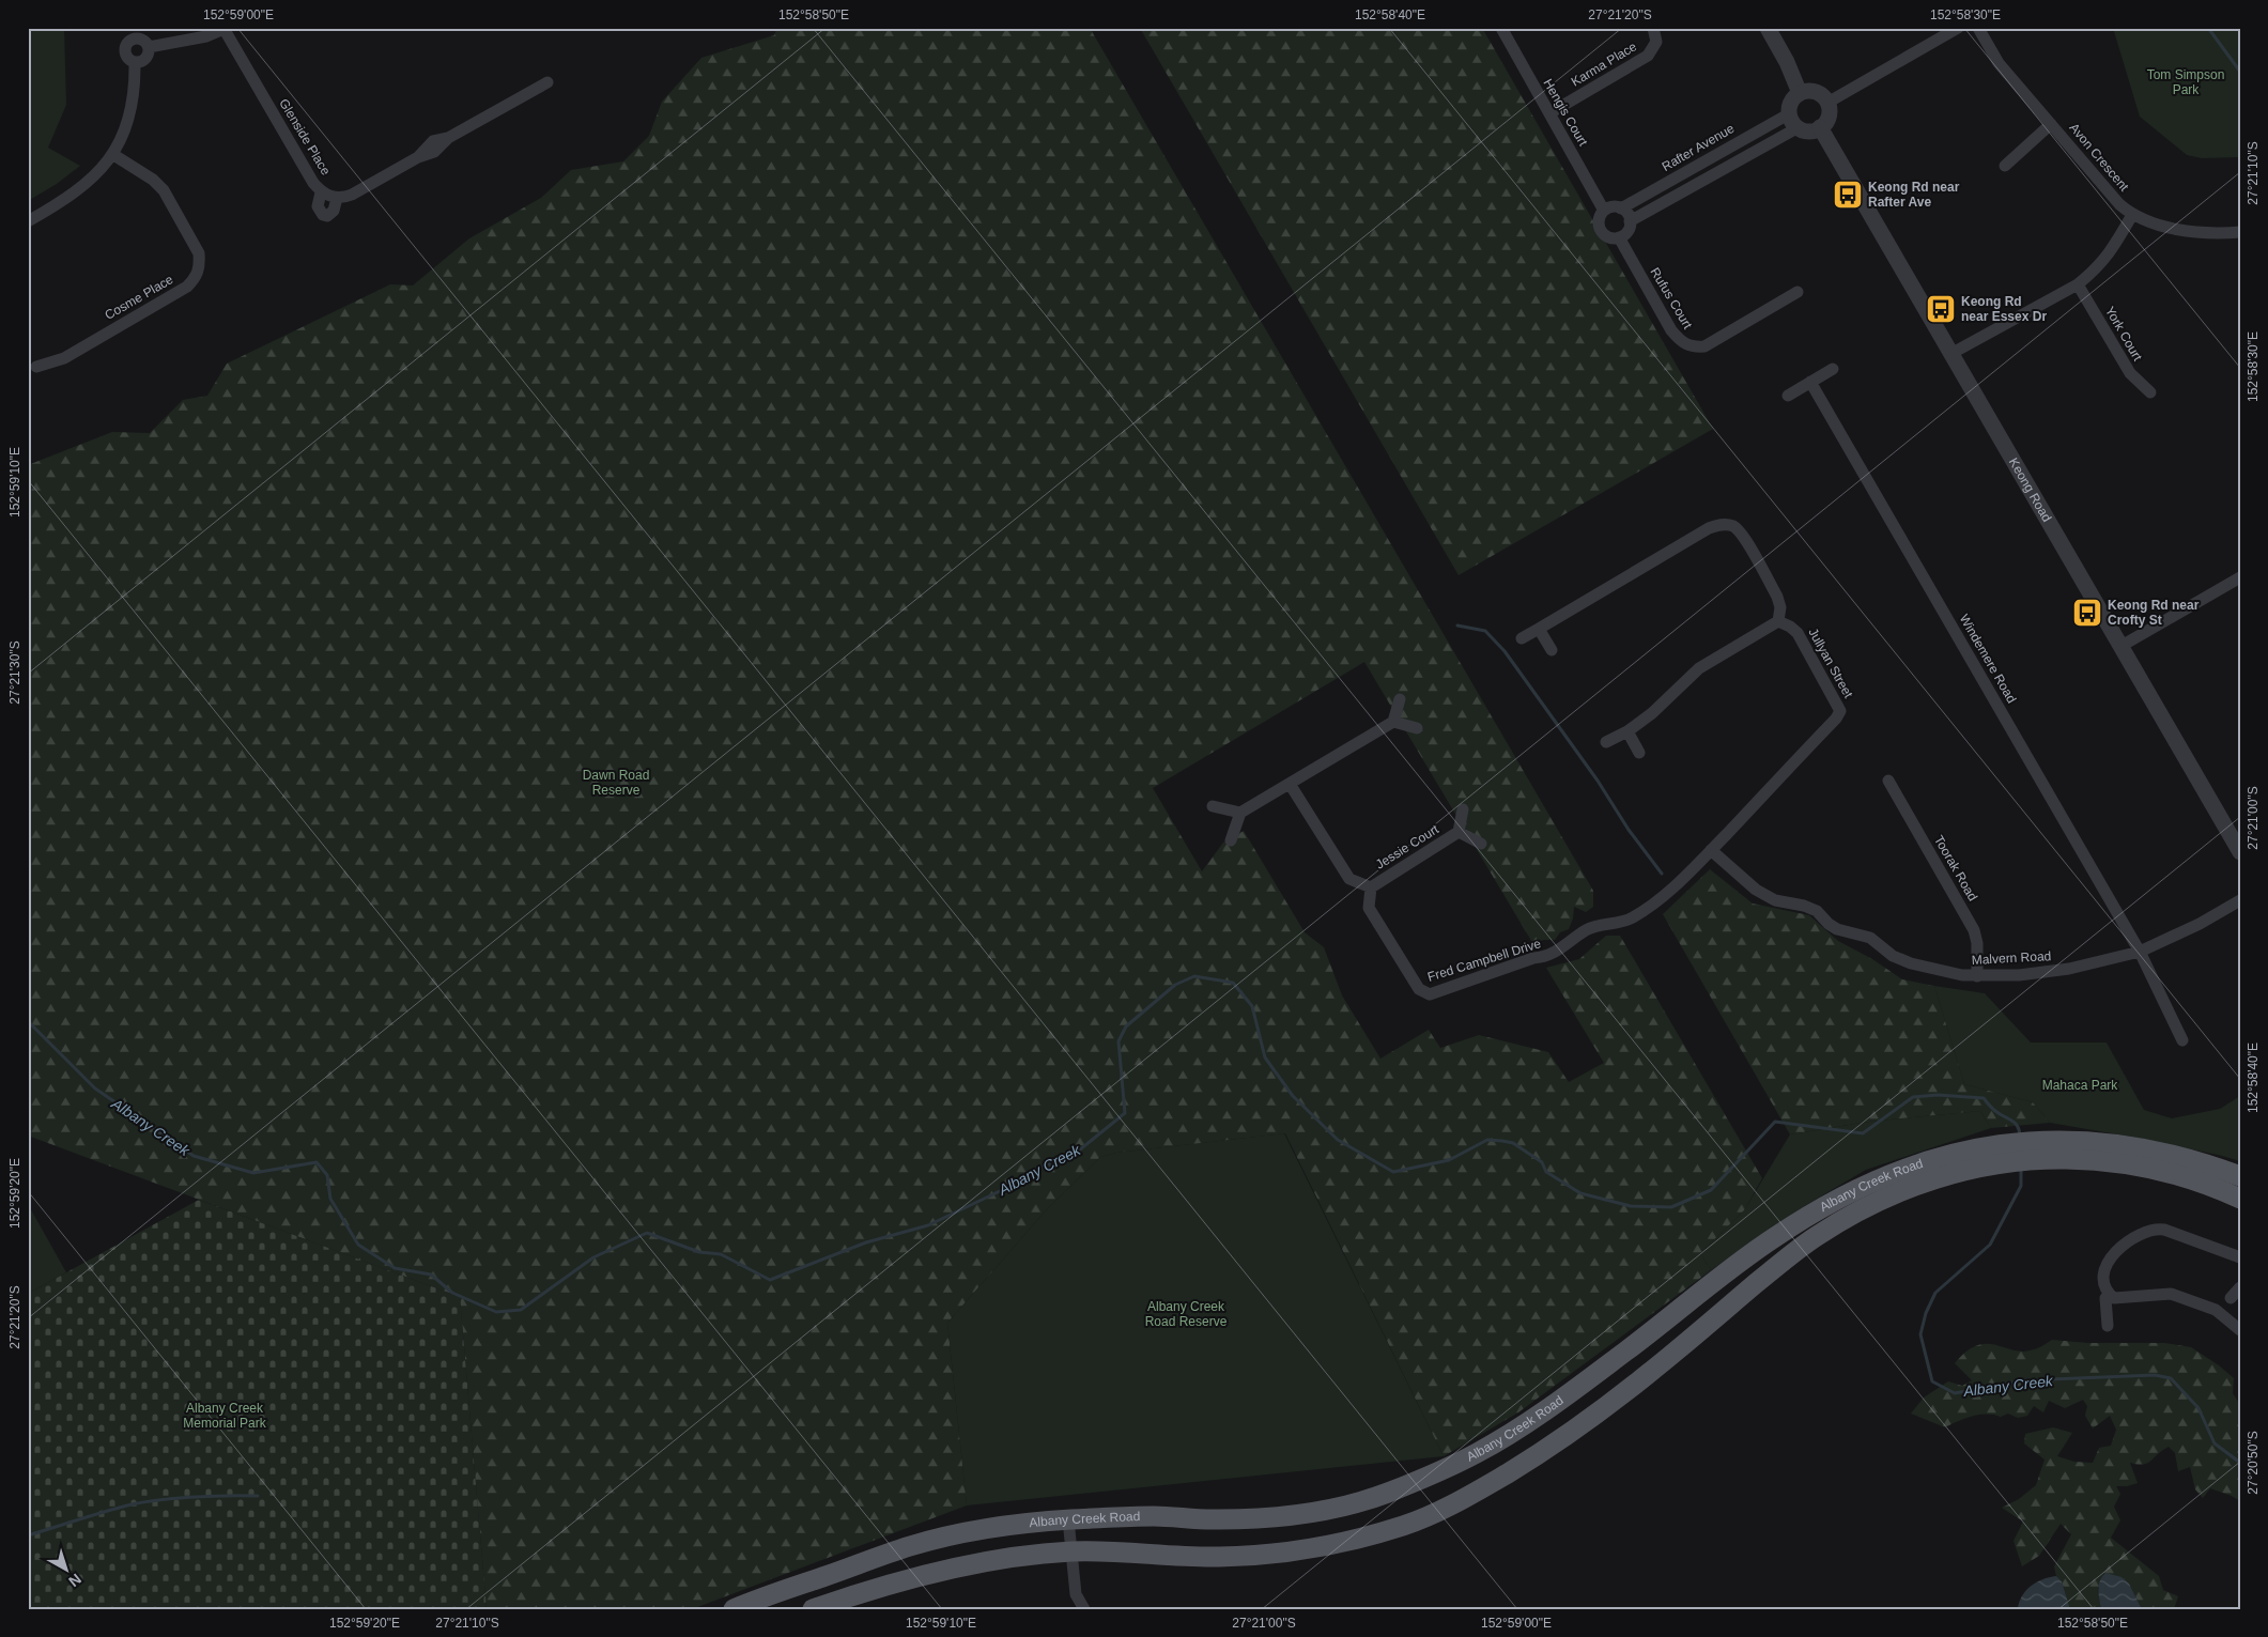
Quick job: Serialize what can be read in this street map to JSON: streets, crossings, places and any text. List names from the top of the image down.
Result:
{
  "streets": {
    "main road": ["Albany Creek Road"],
    "street": [
      "Karma Place",
      "Hengis Court",
      "Glenside Place",
      "Rafter Avenue",
      "Avon Crescent",
      "Cosme Place",
      "Rufus Court",
      "York Court",
      "Keong Road",
      "Windemere Road",
      "Jullyan Street",
      "Jessie Court",
      "Toorak Road",
      "Malvern Road",
      "Fred Campbell Drive"
    ]
  },
  "crossings": [
    ["Karma Place", "Hengis Court"],
    ["Hengis Court", "Rafter Avenue"],
    ["Hengis Court", "Rufus Court"],
    ["Rafter Avenue", "Rufus Court"],
    ["Rafter Avenue", "Keong Road"],
    ["Windemere Road", "Malvern Road"],
    ["Jullyan Street", "Malvern Road"],
    ["Jullyan Street", "Fred Campbell Drive"],
    ["Jessie Court", "Fred Campbell Drive"],
    ["Toorak Road", "Malvern Road"],
    ["Malvern Road", "Fred Campbell Drive"]
  ],
  "water": ["Albany Creek"],
  "parks": [
    "Tom Simpson Park",
    "Dawn Road Reserve",
    "Mahaca Park",
    "Albany Creek Road Reserve",
    "Albany Creek Memorial Park"
  ],
  "places": {
    "bus stop": ["Keong Rd near Rafter Ave", "Keong Rd near Essex Dr", "Keong Rd near Crofty St"]
  },
  "north": "bottom right",
  "coordinates": [
    "152°59'00\"E",
    "152°58'50\"E",
    "152°58'40\"E",
    "27°21'20\"S",
    "152°58'30\"E",
    "27°21'10\"S",
    "152°59'10\"E",
    "27°21'30\"S",
    "27°21'00\"S",
    "152°59'20\"E",
    "27°20'50\"S"
  ]
}
